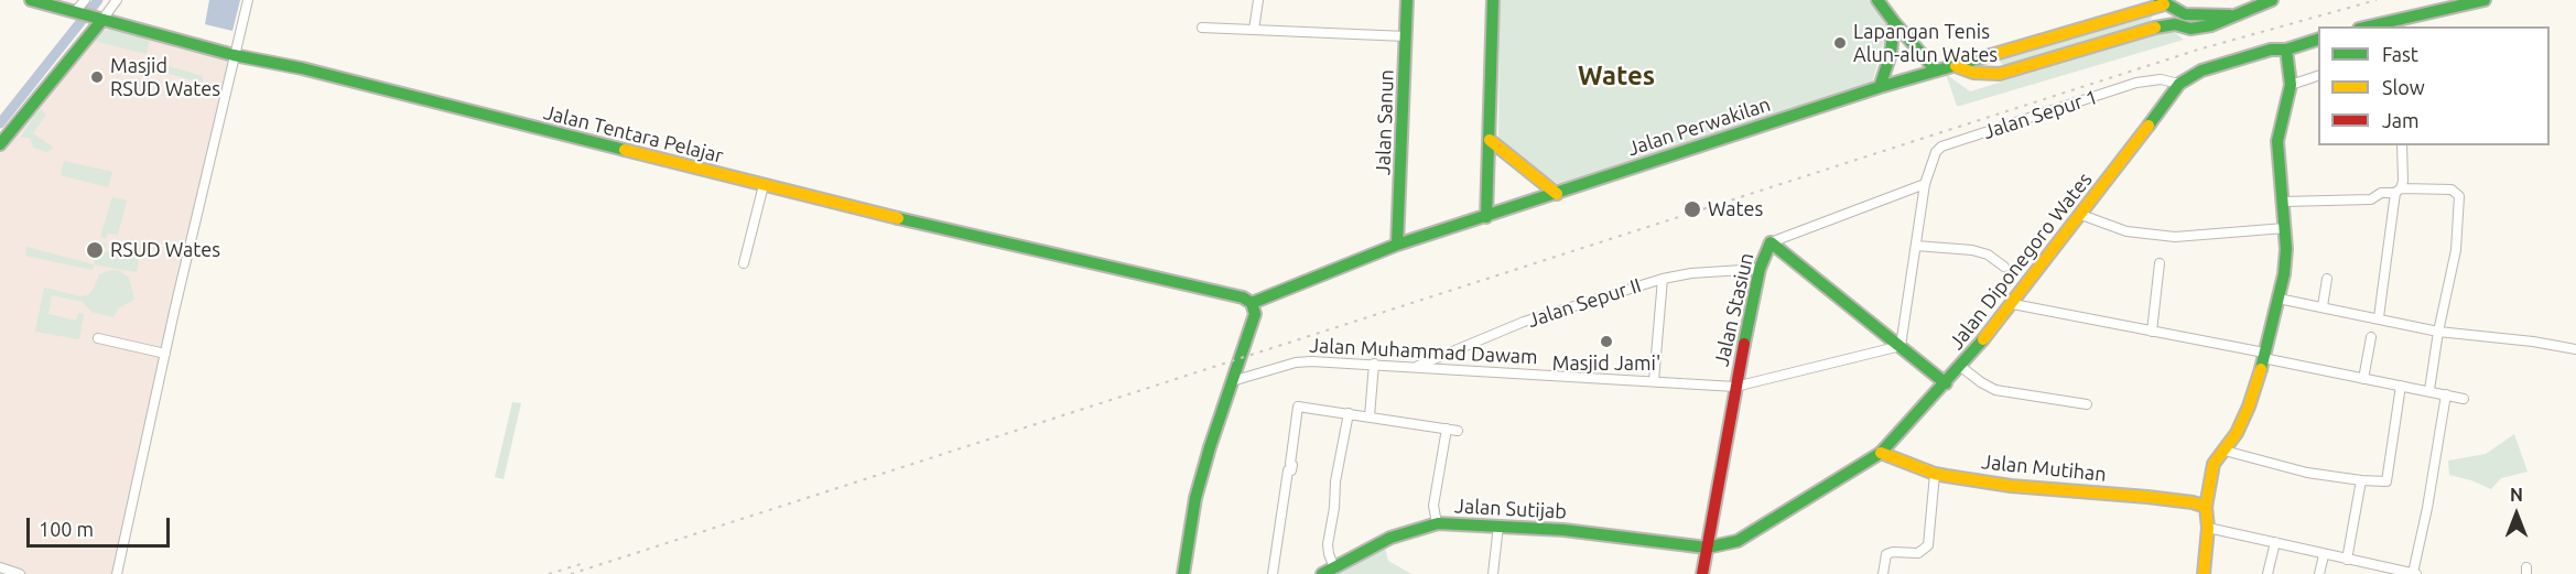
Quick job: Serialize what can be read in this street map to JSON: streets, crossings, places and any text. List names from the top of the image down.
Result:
{
  "streets": {
    "main road": [
      "Jalan Sanun",
      "Jalan Perwakilan",
      "Jalan Tentara Pelajar",
      "Jalan Diponegoro Wates",
      "Jalan Stasiun",
      "Jalan Mutihan",
      "Jalan Sutijab"
    ],
    "street": ["Jalan Sepur 1", "Jalan Sepur II", "Jalan Muhammad Dawam"]
  },
  "crossings": [
    ["Jalan Sepur 1", "Jalan Diponegoro Wates"],
    ["Jalan Sepur 1", "Jalan Muhammad Dawam"],
    ["Jalan Sanun", "Jalan Perwakilan"],
    ["Jalan Perwakilan", "Jalan Tentara Pelajar"],
    ["Jalan Diponegoro Wates", "Jalan Mutihan"],
    ["Jalan Diponegoro Wates", "Jalan Sutijab"],
    ["Jalan Sepur II", "Jalan Stasiun"],
    ["Jalan Sepur II", "Jalan Muhammad Dawam"],
    ["Jalan Stasiun", "Jalan Muhammad Dawam"],
    ["Jalan Stasiun", "Jalan Sutijab"],
    ["Jalan Mutihan", "Jalan Sutijab"]
  ],
  "districts": ["Wates"],
  "places": [
    "Lapangan Tenis Alun-alun Wates",
    "Masjid RSUD Wates",
    "Wates",
    "RSUD Wates",
    "Masjid Jami'"
  ],
  "legend": ["Fast", "Slow", "Jam"],
  "scale_bar": "100 m",
  "north": "top"
}
